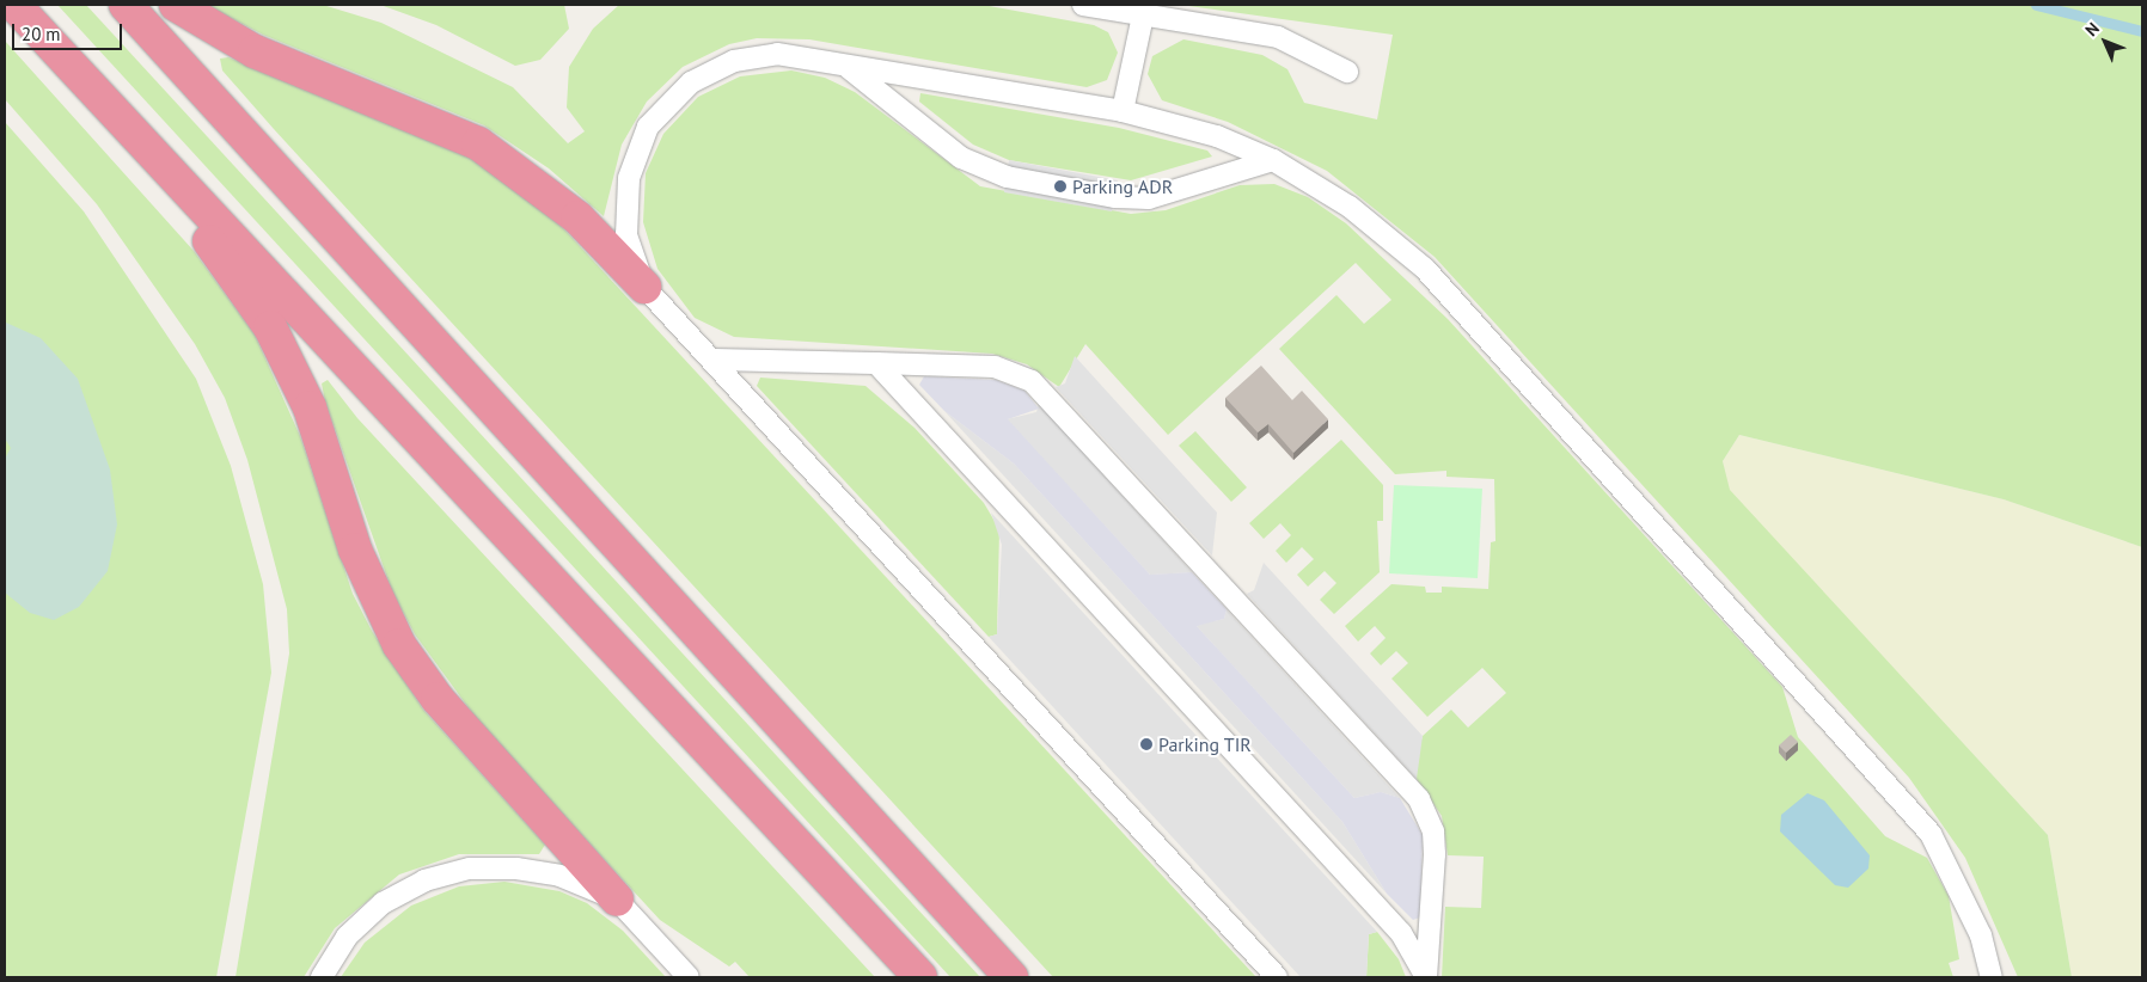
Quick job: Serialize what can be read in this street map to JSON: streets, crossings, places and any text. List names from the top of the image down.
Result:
{
  "places": ["Parking ADR", "Parking TIR"],
  "scale_bar": "20 m",
  "north": "top left"
}
